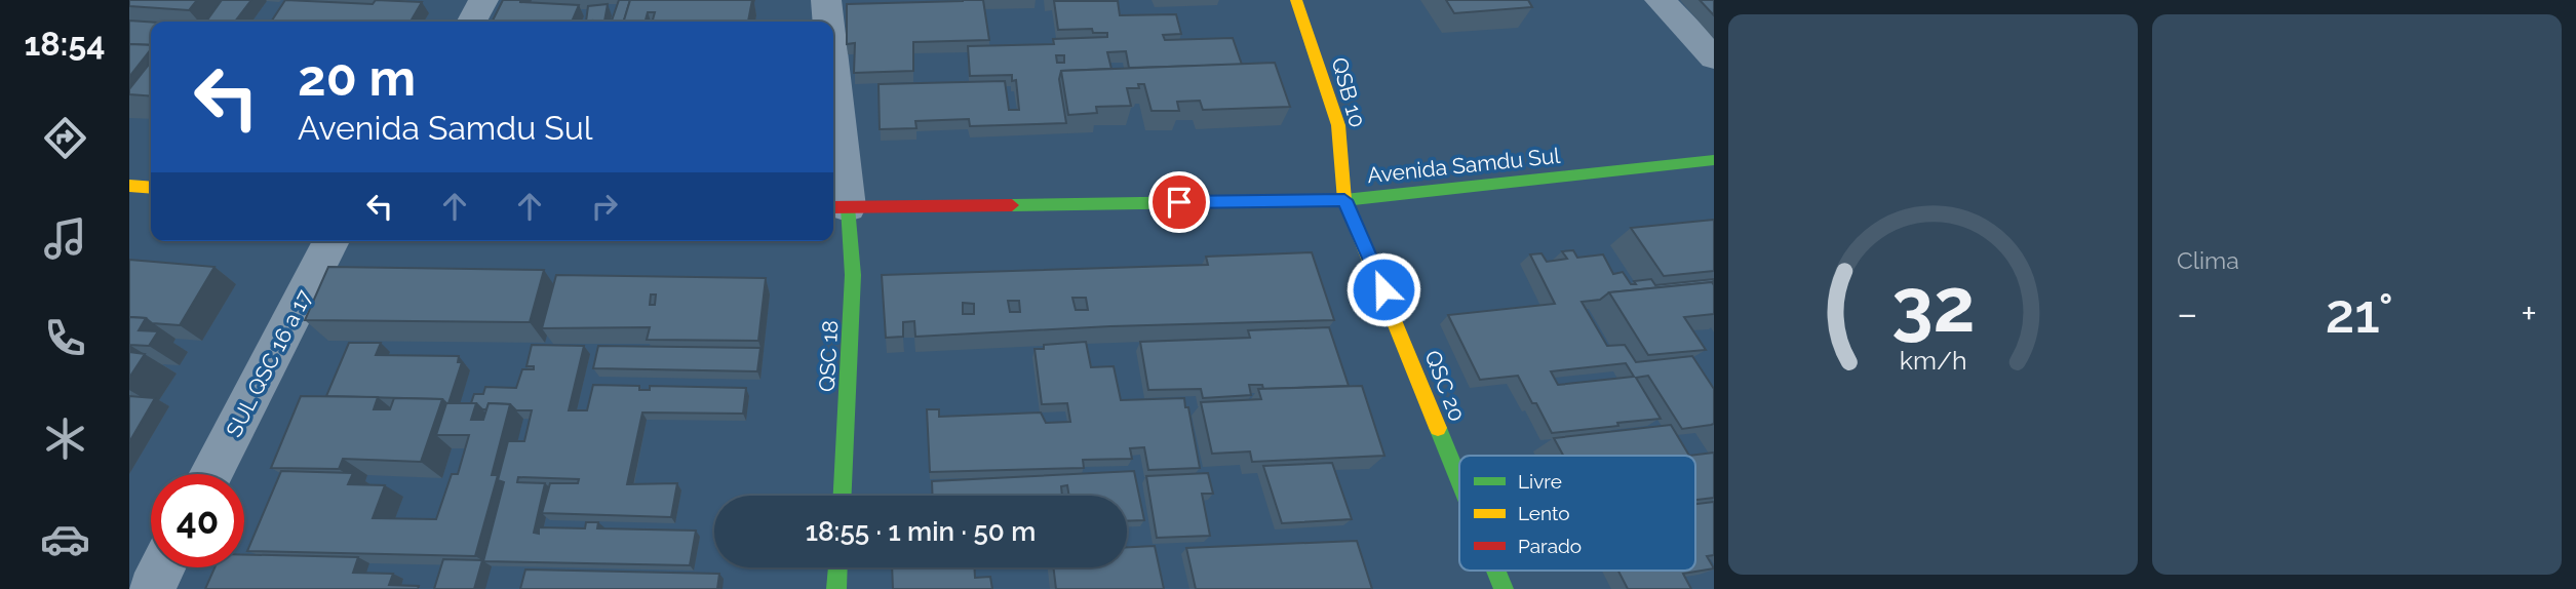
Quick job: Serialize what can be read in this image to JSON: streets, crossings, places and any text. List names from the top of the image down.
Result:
{
  "streets": {
    "street": [
      "QSB 10",
      "Avenida Samdu Sul",
      "QSC 18",
      "SUL QSC 16 a 17",
      "QSC 20"
    ]
  },
  "crossings": [
    ["QSB 10", "Avenida Samdu Sul"],
    ["QSB 10", "QSC 20"],
    ["Avenida Samdu Sul", "QSC 18"],
    ["Avenida Samdu Sul", "QSC 20"]
  ],
  "legend": ["Livre", "Lento", "Parado"],
  "page": {
    "tabs": "18:54",
    "tile": "Clima",
    "turn": ["20 m", "Avenida Samdu Sul"],
    "heat": ["−", "21°", "+"],
    "limit": "40",
    "trip": "18:55 · 1 min · 50 m",
    "gauge": ["32", "km/h"]
  }
}
